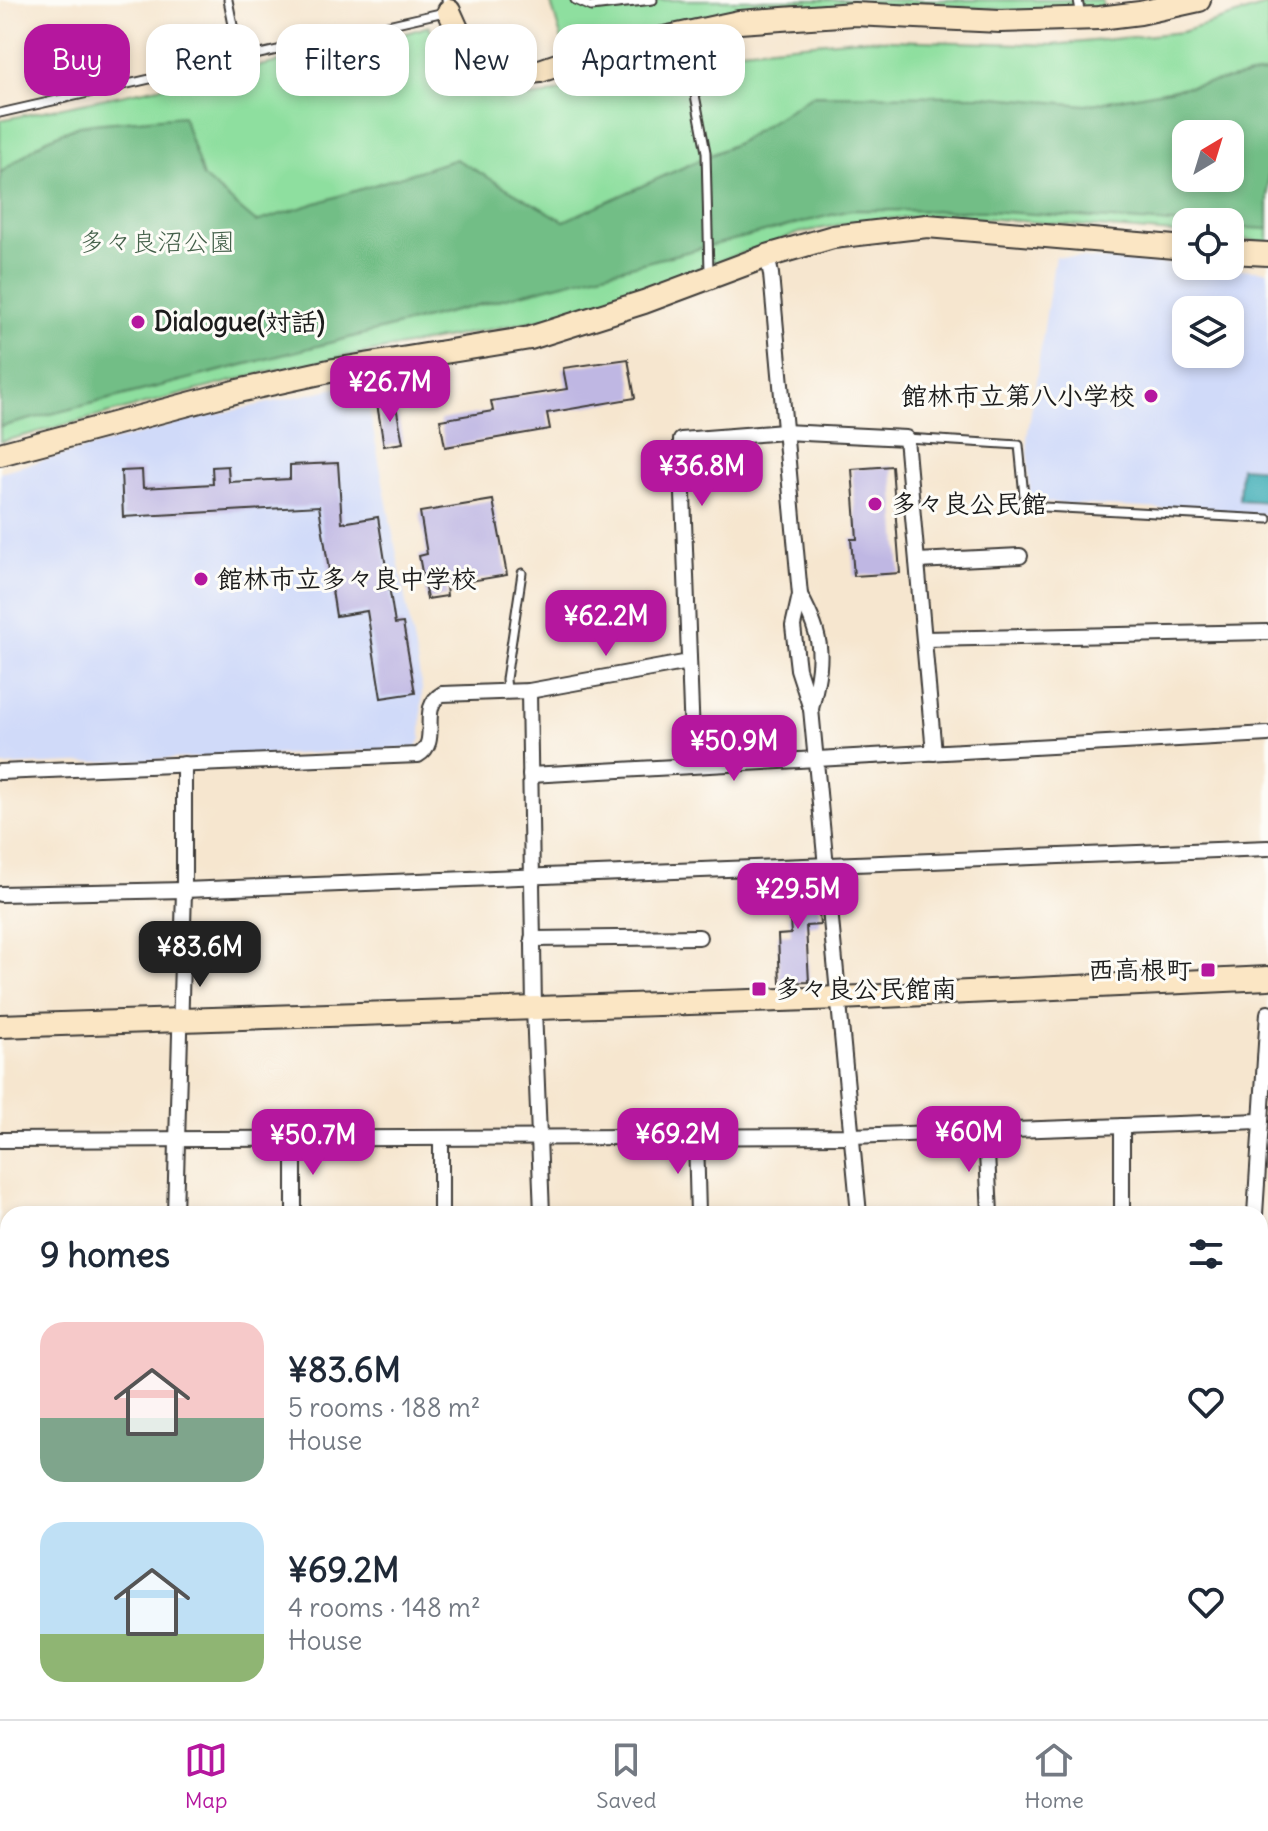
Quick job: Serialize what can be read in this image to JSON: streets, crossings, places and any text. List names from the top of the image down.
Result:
{
  "parks": ["多々良沼公園"],
  "places": {
    "other": [
      "Dialogue(対話)",
      "館林市立第八小学校",
      "多々良公民館",
      "館林市立多々良中学校"
    ],
    "transit": ["西高根町", "多々良公民館南"]
  },
  "north": "top right",
  "page": {
    "chip": [
      "Buy",
      "Rent",
      "Filters",
      "New",
      "Apartment"
    ],
    "price": [
      "¥26.7M",
      "¥36.8M",
      "¥62.2M",
      "¥50.9M",
      "¥29.5M",
      "¥83.6M",
      "¥60M",
      "¥69.2M",
      "¥50.7M"
    ],
    "heading": "9 homes",
    "list": [
      {
        "name": "¥83.6M",
        "note": "5 rooms · 188 m² · House"
      },
      {
        "name": "¥69.2M",
        "note": "4 rooms · 148 m² · House"
      }
    ],
    "tabs": ["Map", "Saved", "Home"]
  }
}
